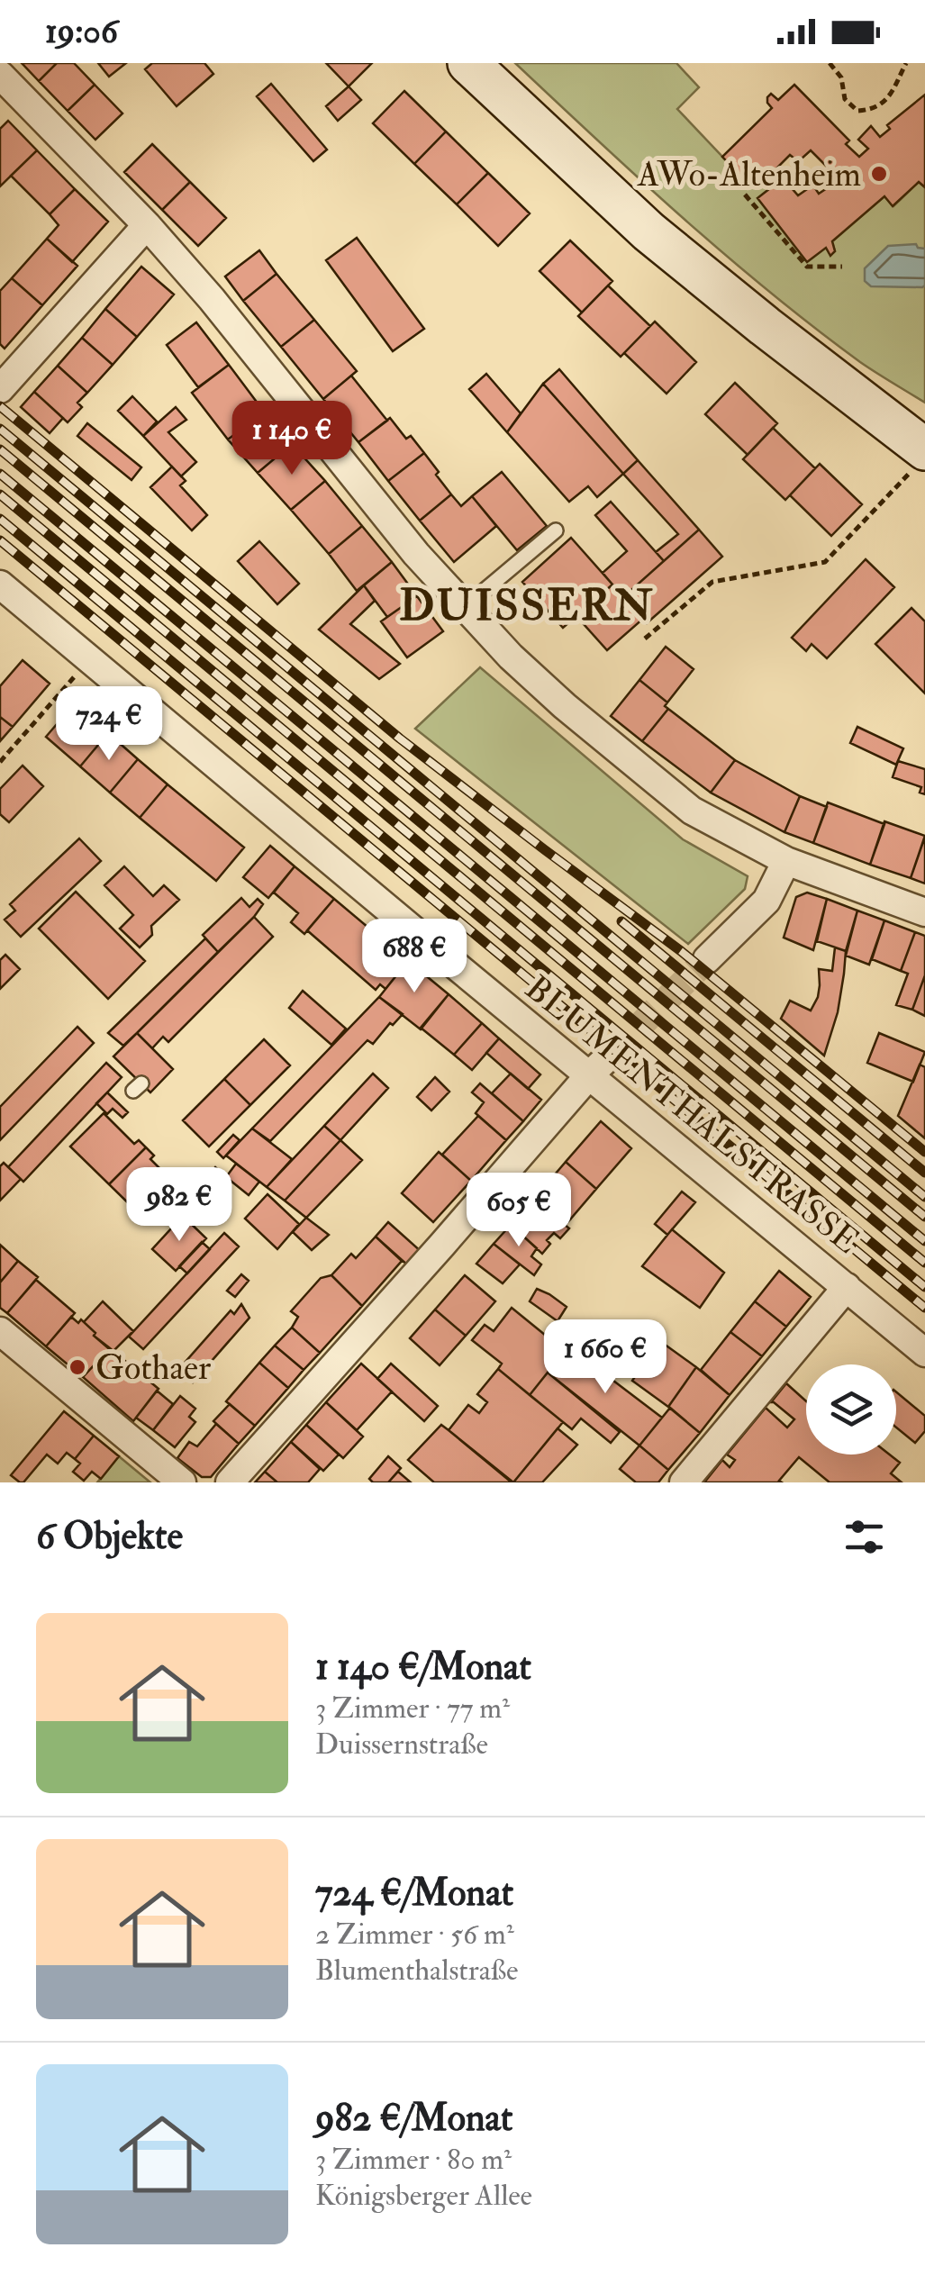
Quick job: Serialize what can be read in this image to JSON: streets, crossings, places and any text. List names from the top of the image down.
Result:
{
  "streets": {
    "street": ["BLUMENTHALSTRASSE"]
  },
  "districts": ["DUISSERN"],
  "places": ["AWo-Altenheim", "Gothaer"],
  "page": {
    "status": "19:06",
    "price": [
      "1 140 €",
      "724 €",
      "688 €",
      "982 €",
      "605 €",
      "1 660 €"
    ],
    "heading": "6 Objekte",
    "list": [
      {
        "name": "1 140 €/Monat",
        "note": "3 Zimmer · 77 m² · Duissernstraße"
      },
      {
        "name": "724 €/Monat",
        "note": "2 Zimmer · 56 m² · Blumenthalstraße"
      },
      {
        "name": "982 €/Monat",
        "note": "3 Zimmer · 80 m² · Königsberger Allee"
      }
    ]
  }
}
